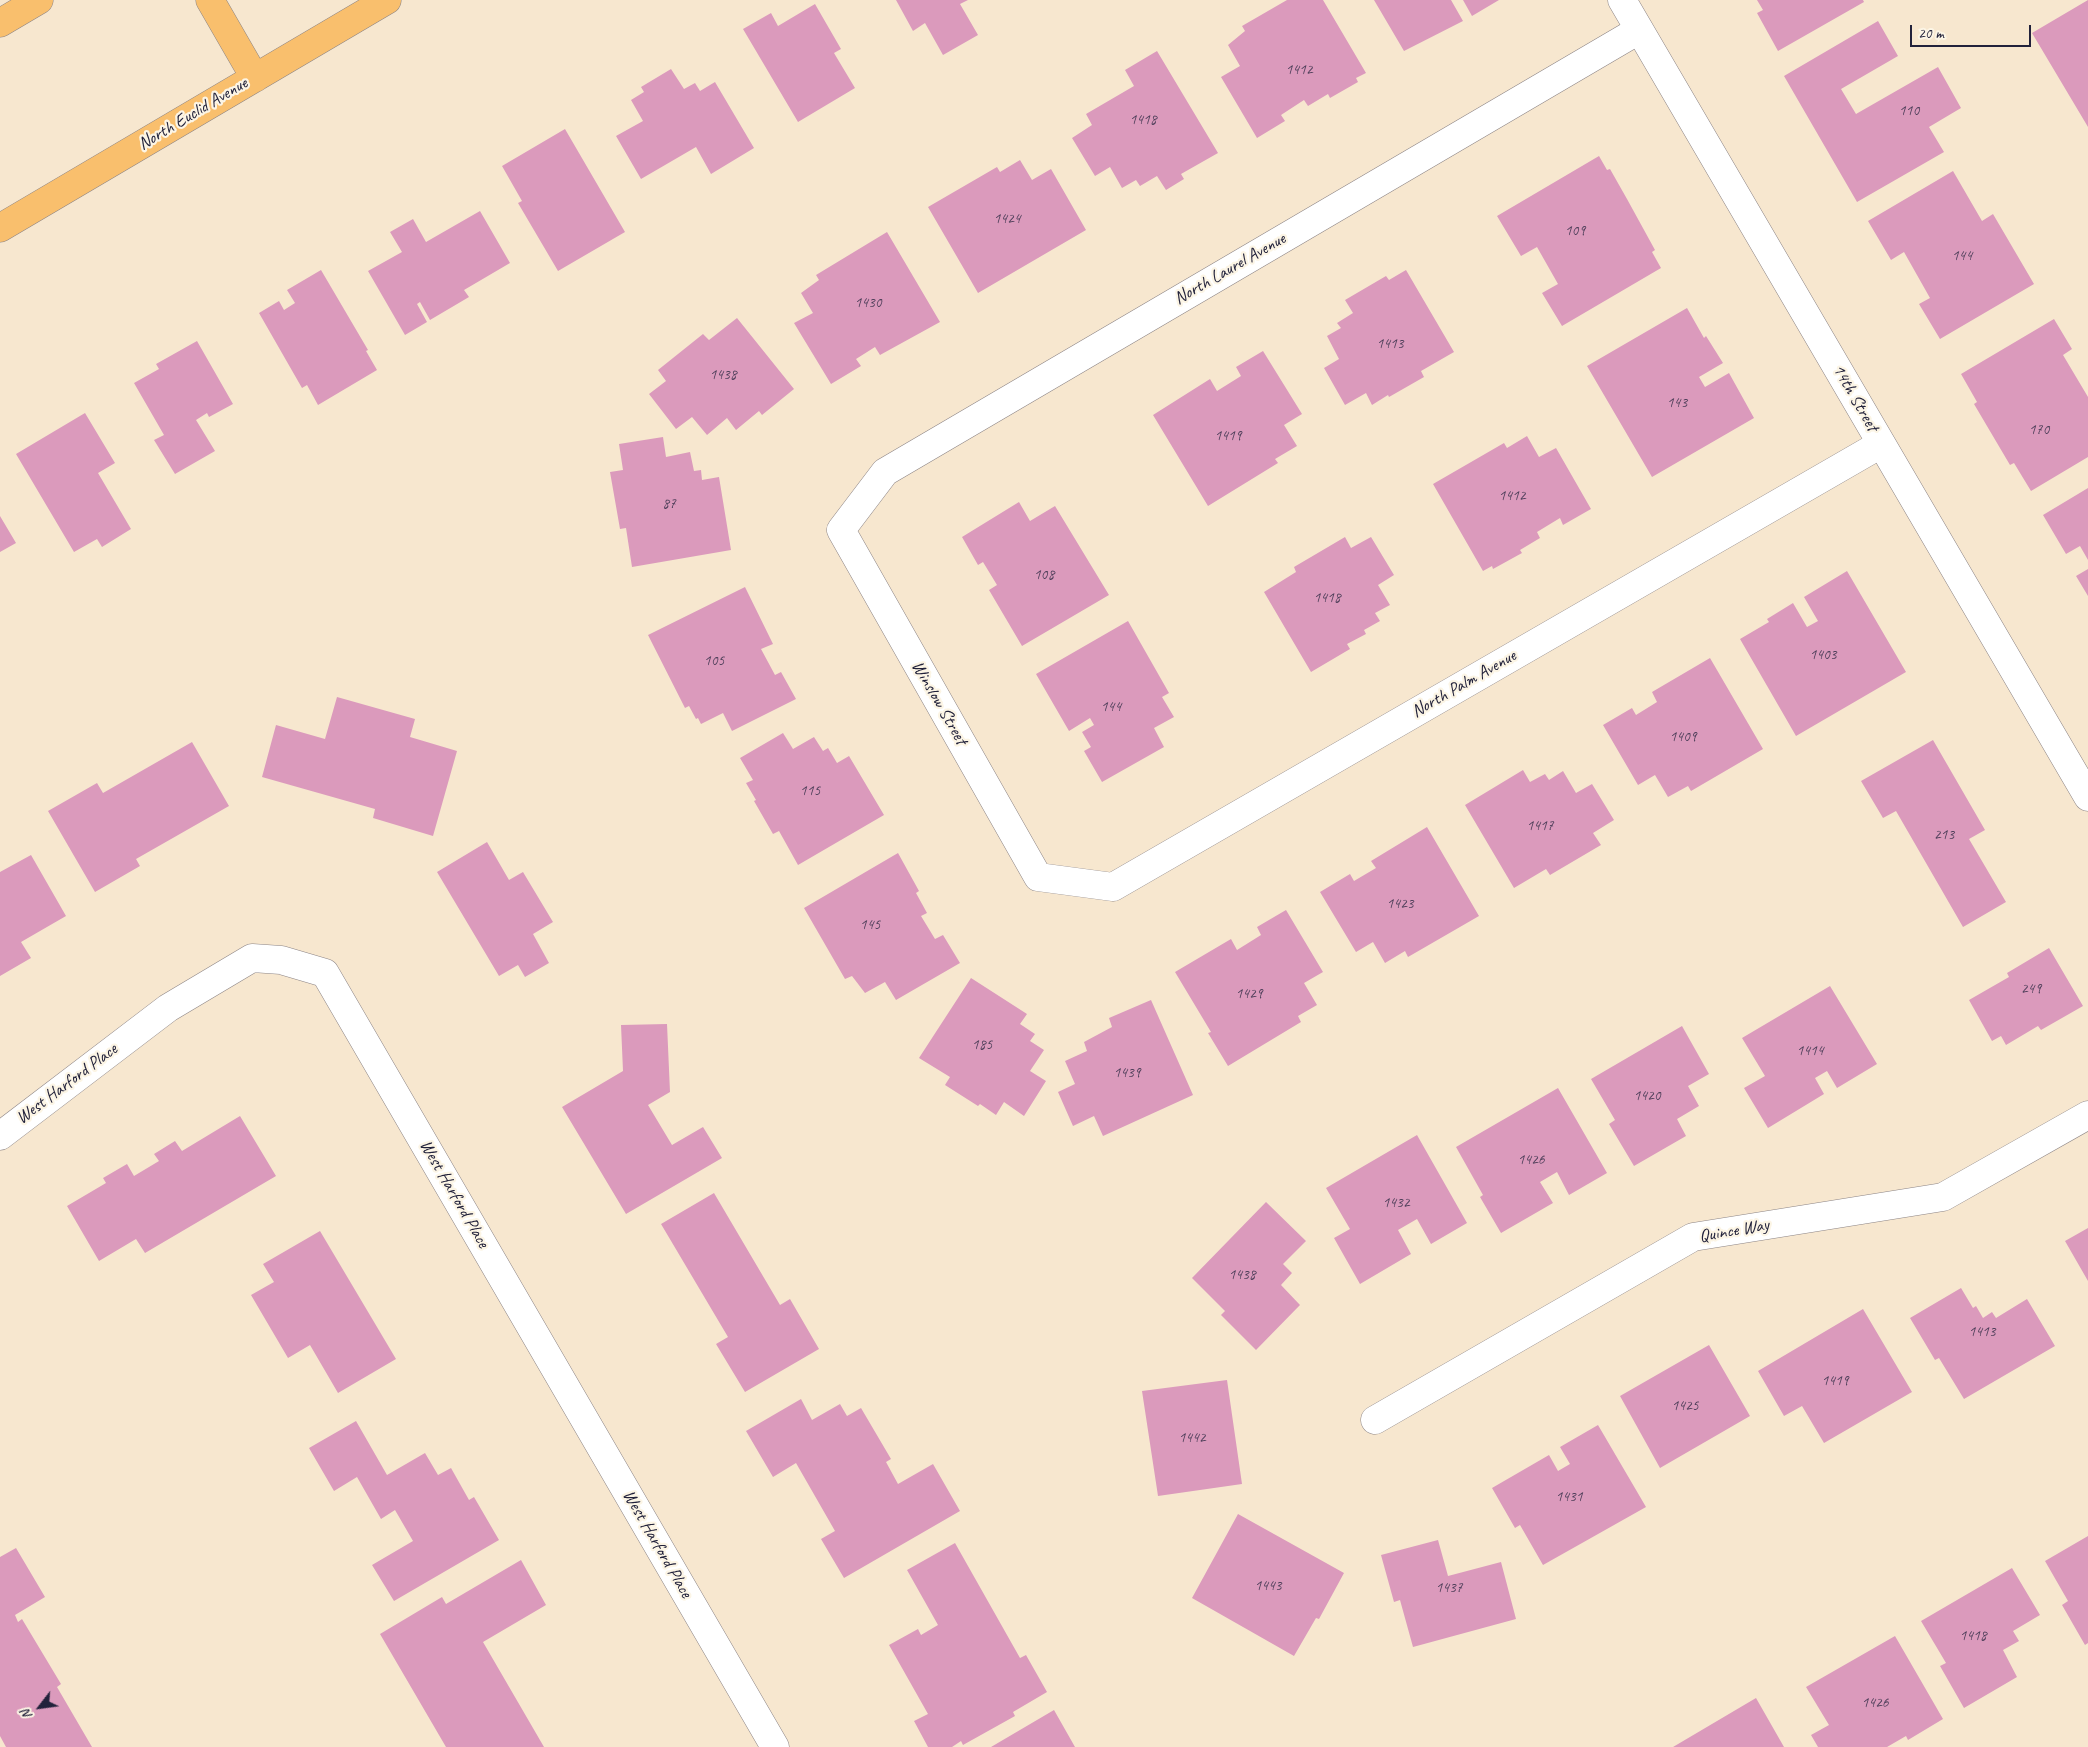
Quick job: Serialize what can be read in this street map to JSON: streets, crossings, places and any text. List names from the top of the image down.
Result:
{
  "streets": {
    "main road": ["North Euclid Avenue"],
    "street": [
      "North Laurel Avenue",
      "14th Street",
      "North Palm Avenue",
      "Winslow Street",
      "West Harford Place",
      "Quince Way"
    ]
  },
  "crossings": [
    ["North Laurel Avenue", "14th Street"],
    ["North Laurel Avenue", "Winslow Street"],
    ["14th Street", "North Palm Avenue"],
    ["North Palm Avenue", "Winslow Street"]
  ],
  "house_numbers": [
    "1412",
    "110",
    "1418",
    "1424",
    "109",
    "144",
    "1430",
    "1413",
    "1438",
    "143",
    "170",
    "1419",
    "1412",
    "87",
    "108",
    "1418",
    "1403",
    "105",
    "144",
    "1409",
    "115",
    "1417",
    "213",
    "1423",
    "145",
    "249",
    "1429",
    "185",
    "1414",
    "1439",
    "1420",
    "1426",
    "1432",
    "1438",
    "1413",
    "1419",
    "1425",
    "1442",
    "1431",
    "1443",
    "1437",
    "1418",
    "1426"
  ],
  "scale_bar": "20 m",
  "north": "bottom left"
}
